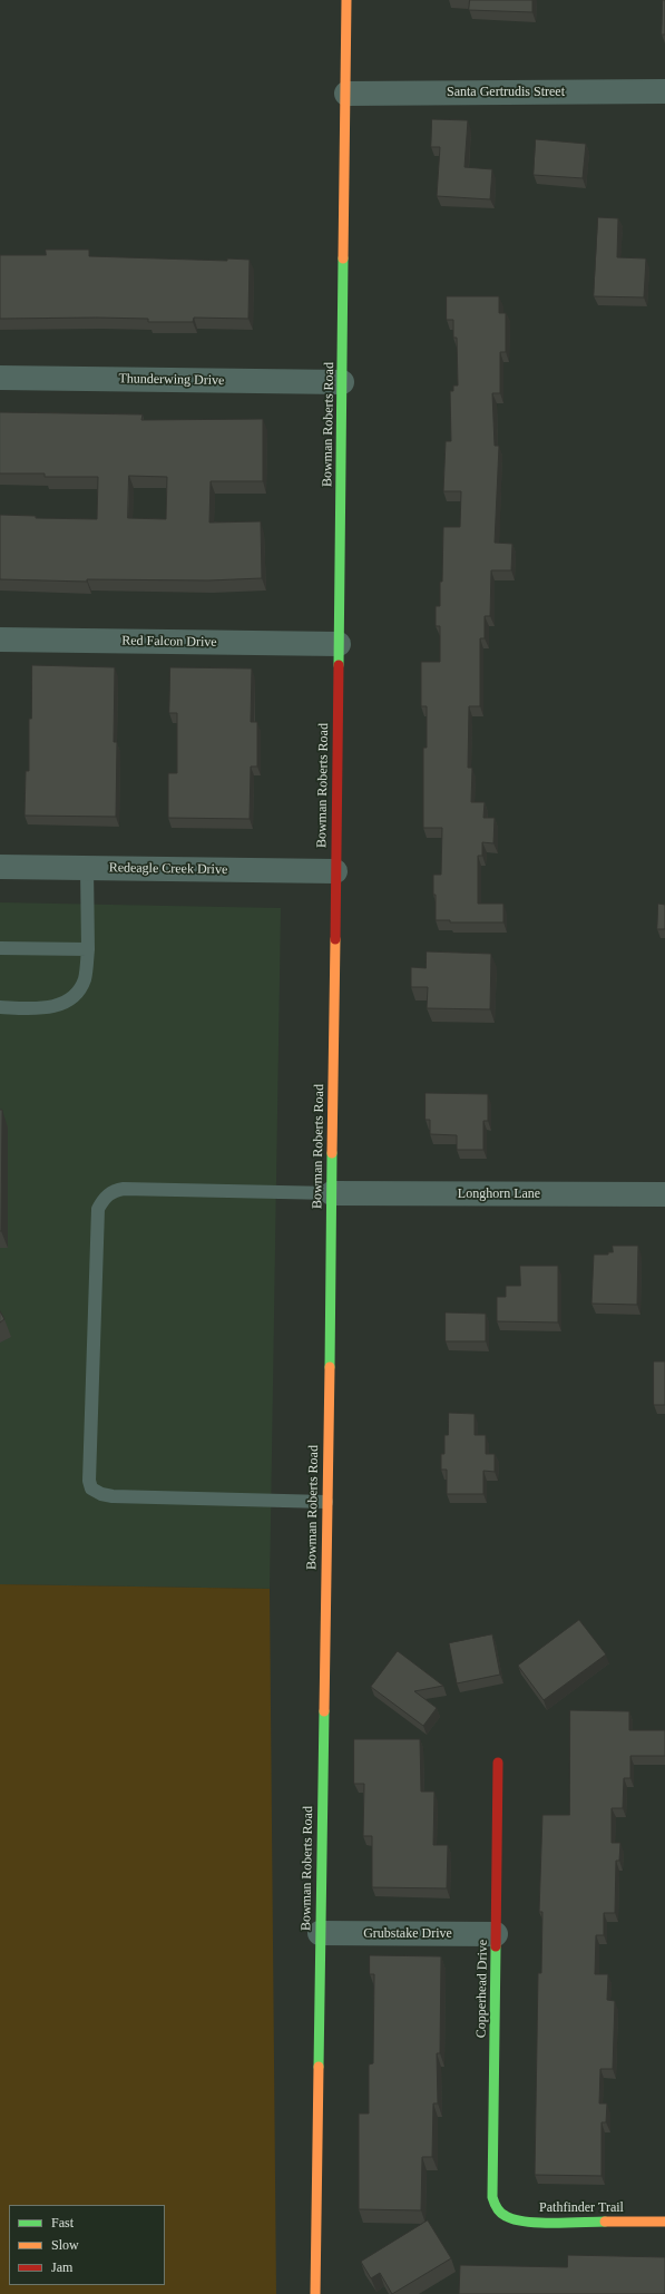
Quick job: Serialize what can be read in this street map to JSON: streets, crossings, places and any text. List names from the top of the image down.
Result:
{
  "streets": {
    "street": [
      "Santa Gertrudis Street",
      "Thunderwing Drive",
      "Bowman Roberts Road",
      "Red Falcon Drive",
      "Redeagle Creek Drive",
      "Longhorn Lane",
      "Grubstake Drive",
      "Copperhead Drive",
      "Pathfinder Trail"
    ]
  },
  "crossings": [
    ["Santa Gertrudis Street", "Bowman Roberts Road"],
    ["Thunderwing Drive", "Bowman Roberts Road"],
    ["Bowman Roberts Road", "Red Falcon Drive"],
    ["Bowman Roberts Road", "Redeagle Creek Drive"],
    ["Bowman Roberts Road", "Longhorn Lane"],
    ["Bowman Roberts Road", "Grubstake Drive"],
    ["Grubstake Drive", "Copperhead Drive"],
    ["Copperhead Drive", "Pathfinder Trail"]
  ],
  "legend": ["Fast", "Slow", "Jam"]
}
